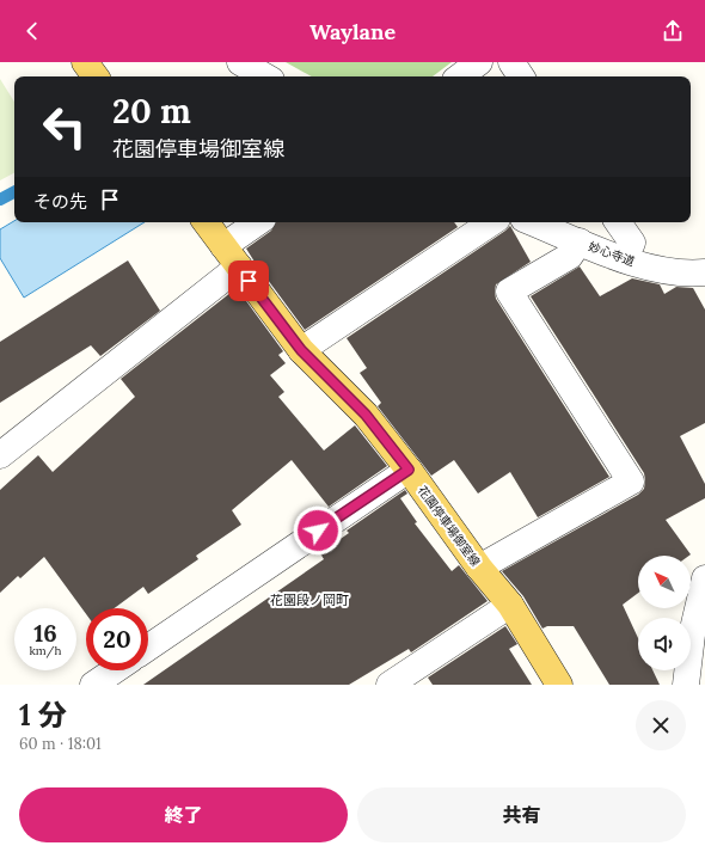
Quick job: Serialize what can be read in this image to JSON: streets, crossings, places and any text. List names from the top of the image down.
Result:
{
  "streets": {
    "main road": ["花園停車場御室線"],
    "street": ["妙心寺道"]
  },
  "districts": ["花園段ノ岡町"],
  "north": "top left",
  "page": {
    "header": "Waylane",
    "turn": ["20 m", "花園停車場御室線"],
    "then": "その先",
    "speed": "16 km/h",
    "limit": "20",
    "heading": ["1 分", "60 m · 18:01"],
    "buttons": ["終了", "共有"]
  }
}
